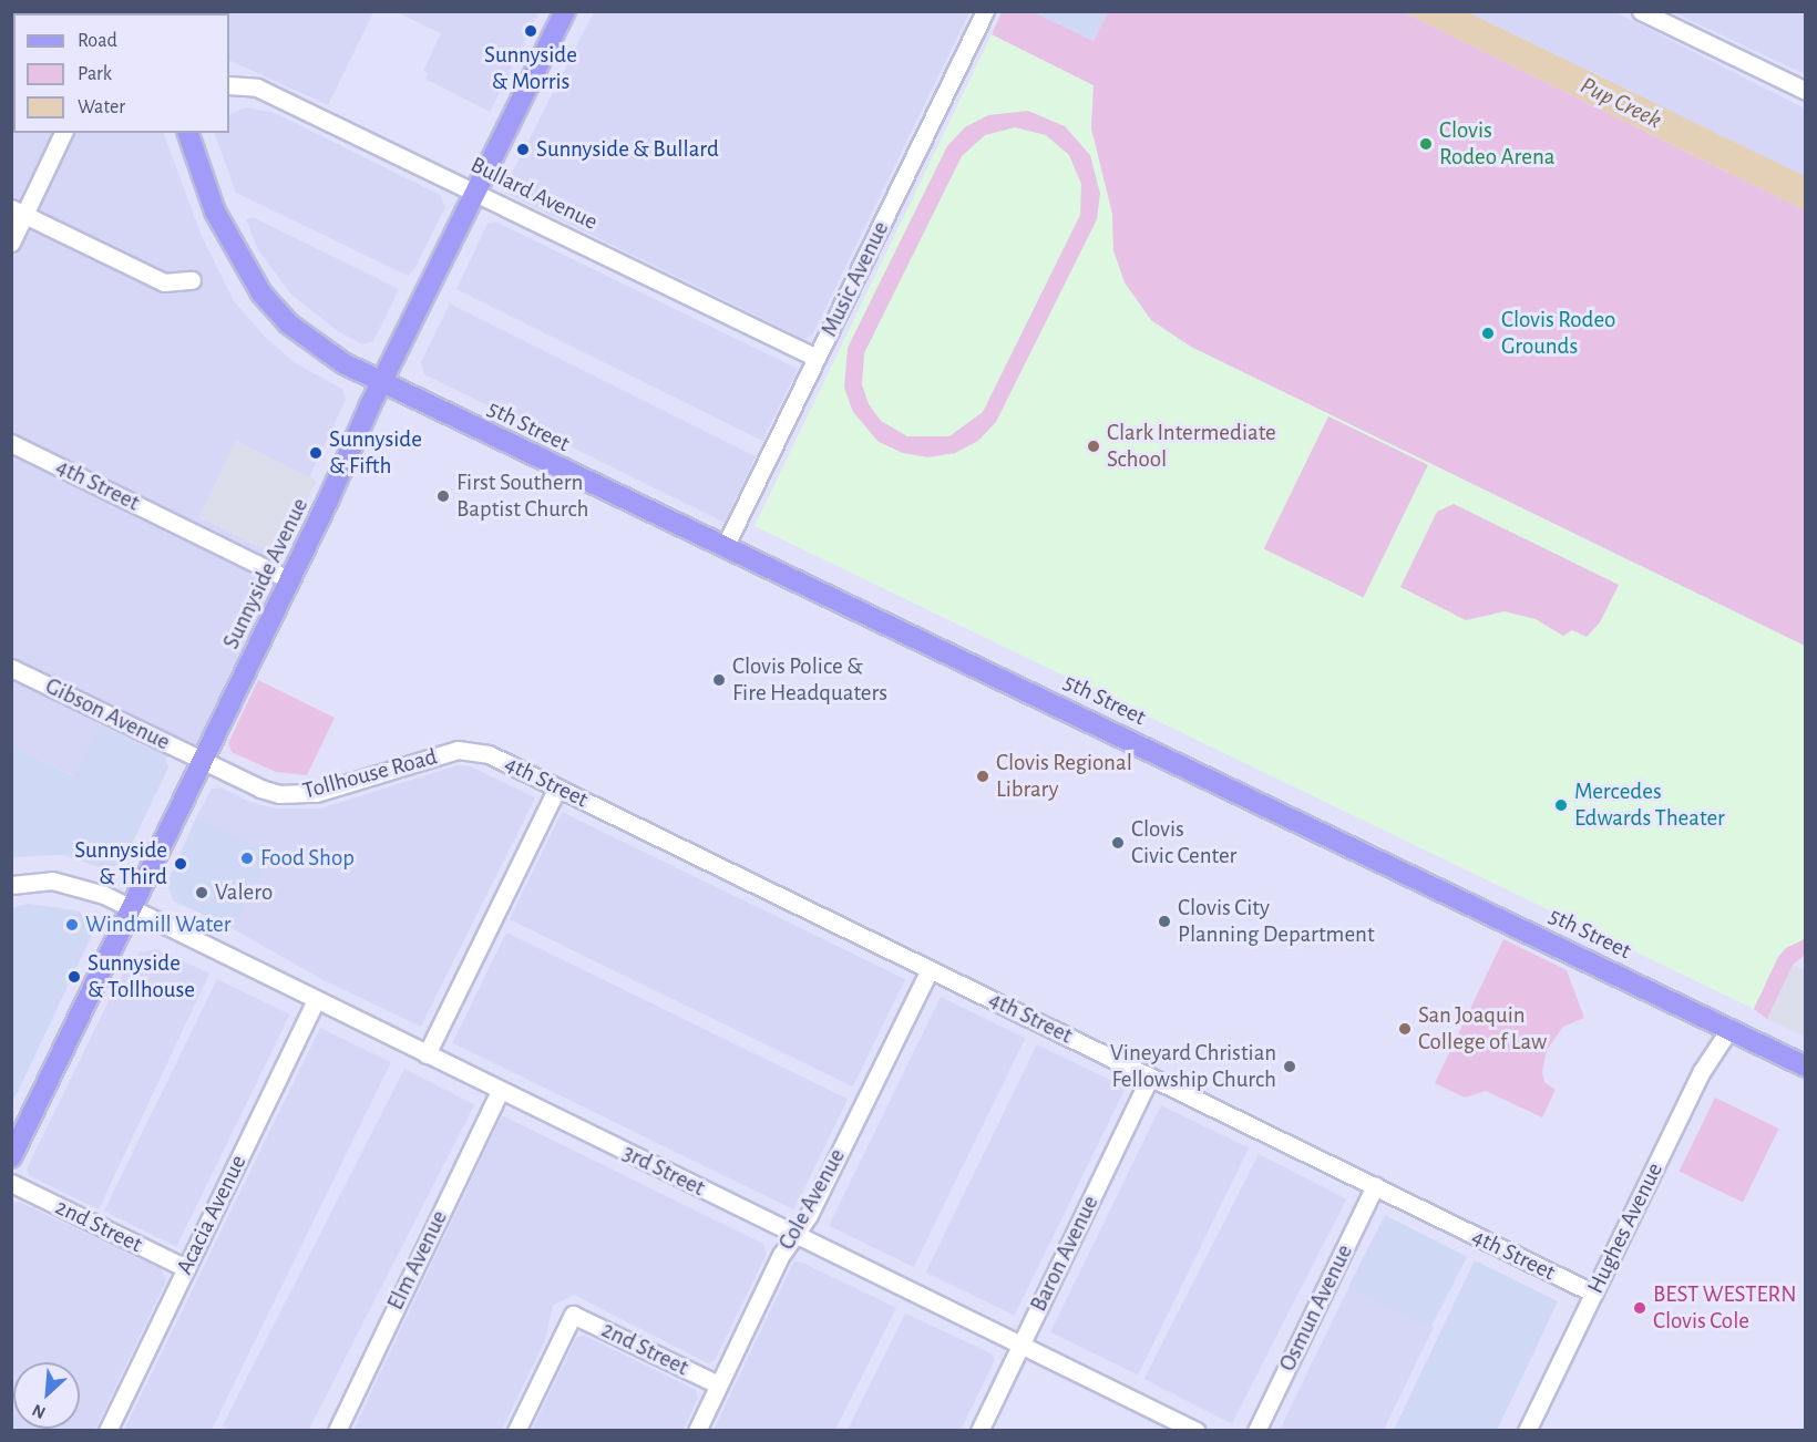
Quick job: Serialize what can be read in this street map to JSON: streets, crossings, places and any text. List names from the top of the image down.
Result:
{
  "streets": {
    "main road": ["5th Street", "Sunnyside Avenue"],
    "street": [
      "Bullard Avenue",
      "Music Avenue",
      "4th Street",
      "Gibson Avenue",
      "Tollhouse Road",
      "3rd Street",
      "Cole Avenue",
      "Acacia Avenue",
      "2nd Street",
      "Hughes Avenue",
      "Baron Avenue",
      "Elm Avenue",
      "Osmun Avenue"
    ]
  },
  "crossings": [
    ["Bullard Avenue", "Music Avenue"],
    ["Bullard Avenue", "Sunnyside Avenue"],
    ["Music Avenue", "5th Street"],
    ["5th Street", "Sunnyside Avenue"],
    ["5th Street", "Hughes Avenue"],
    ["4th Street", "Sunnyside Avenue"],
    ["4th Street", "Tollhouse Road"],
    ["4th Street", "Cole Avenue"],
    ["4th Street", "Hughes Avenue"],
    ["4th Street", "Baron Avenue"],
    ["4th Street", "Osmun Avenue"],
    ["Sunnyside Avenue", "Gibson Avenue"],
    ["Sunnyside Avenue", "Tollhouse Road"],
    ["Sunnyside Avenue", "3rd Street"],
    ["Gibson Avenue", "Tollhouse Road"],
    ["3rd Street", "Cole Avenue"],
    ["3rd Street", "Acacia Avenue"],
    ["3rd Street", "Baron Avenue"],
    ["3rd Street", "Elm Avenue"],
    ["Cole Avenue", "2nd Street"],
    ["Acacia Avenue", "2nd Street"]
  ],
  "water": ["Pup Creek"],
  "places": [
    "Sunnyside & Morris",
    "Clovis Rodeo Arena",
    "Sunnyside & Bullard",
    "Clovis Rodeo Grounds",
    "Clark Intermediate School",
    "Sunnyside & Fifth",
    "First Southern Baptist Church",
    "Clovis Police & Fire Headquaters",
    "Clovis Regional Library",
    "Mercedes Edwards Theater",
    "Clovis Civic Center",
    "Food Shop",
    "Sunnyside & Third",
    "Valero",
    "Clovis City Planning Department",
    "Windmill Water",
    "Sunnyside & Tollhouse",
    "San Joaquin College of Law",
    "Vineyard Christian Fellowship Church",
    "BEST WESTERN Clovis Cole"
  ],
  "legend": ["Road", "Park", "Water"],
  "north": "bottom left"
}
